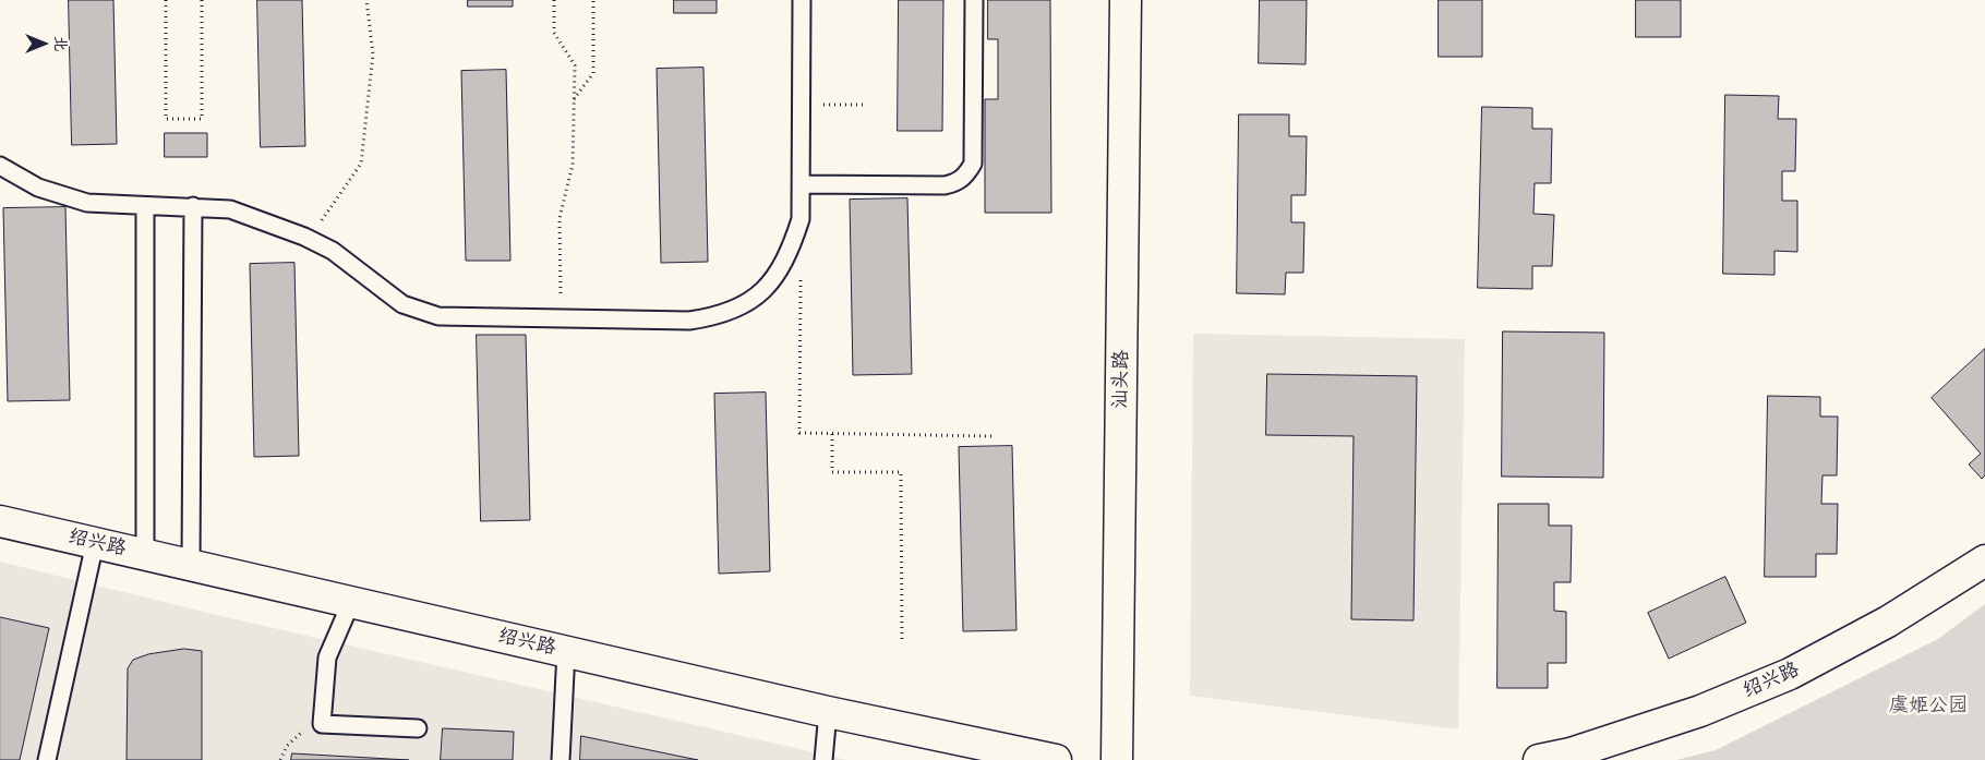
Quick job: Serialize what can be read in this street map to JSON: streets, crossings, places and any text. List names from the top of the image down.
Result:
{
  "streets": {
    "street": ["汕头路", "绍兴路"]
  },
  "parks": ["虞姬公园"],
  "north": "right"
}
